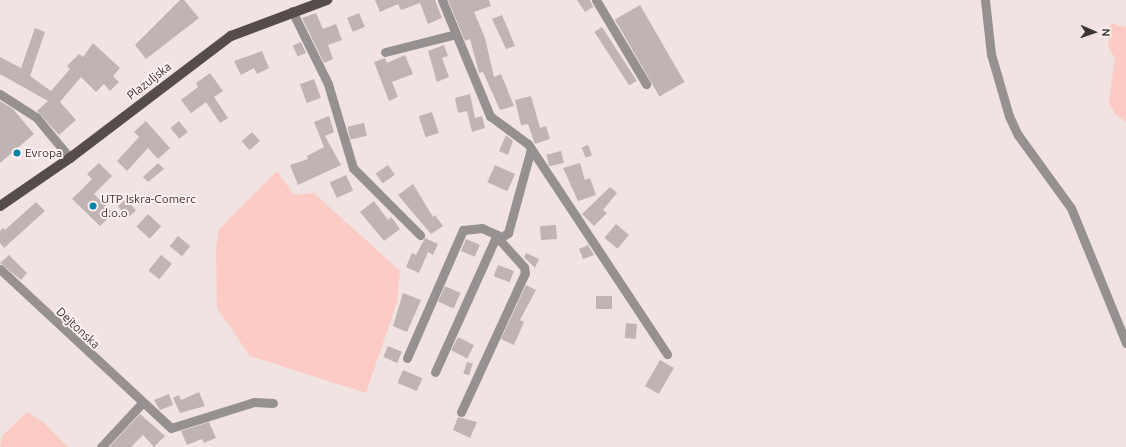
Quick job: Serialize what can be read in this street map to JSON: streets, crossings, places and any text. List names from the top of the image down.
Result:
{
  "streets": {
    "main road": ["Plazuljska"],
    "street": ["Dejtonska"]
  },
  "places": ["Evropa", "UTP Iskra-Comerc d.o.o"],
  "north": "right"
}
